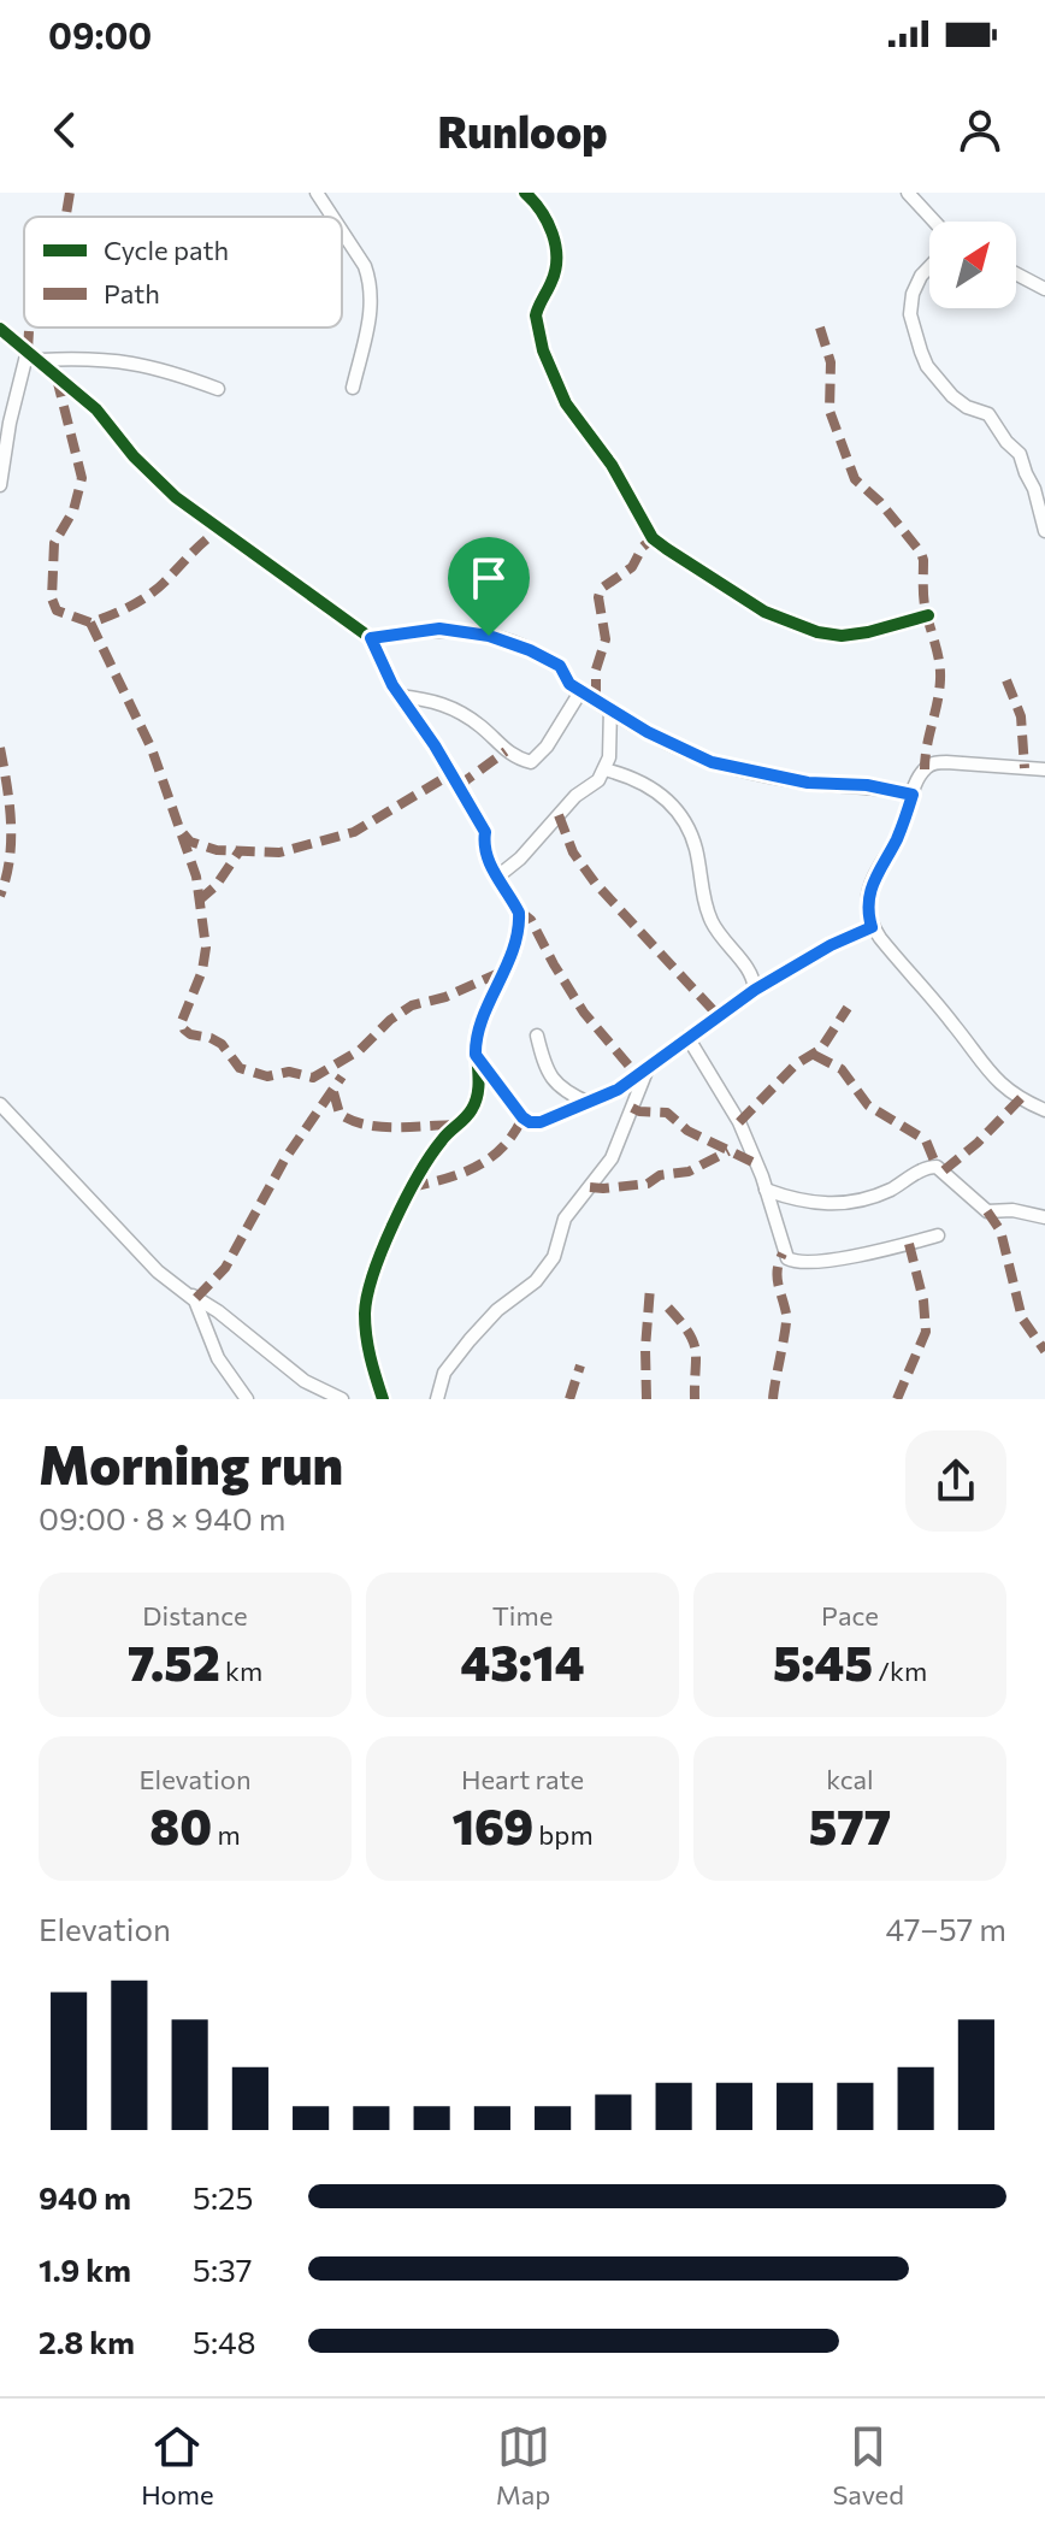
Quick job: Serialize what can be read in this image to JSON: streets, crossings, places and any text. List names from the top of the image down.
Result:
{
  "legend": ["Cycle path", "Path"],
  "north": "top right",
  "page": {
    "status": "09:00",
    "header": "Runloop",
    "heading": ["Morning run", "09:00 · 8 × 940 m"],
    "stats": [
      ["Distance", "7.52 km"],
      ["Time", "43:14"],
      ["Pace", "5:45 /km"],
      ["Elevation", "80 m"],
      ["Heart rate", "169 bpm"],
      ["kcal", "577"]
    ],
    "chart": ["Elevation", "47–57 m"],
    "list": [
      {
        "name": "940 m",
        "note": "5:25"
      },
      {
        "name": "1.9 km",
        "note": "5:37"
      },
      {
        "name": "2.8 km",
        "note": "5:48"
      }
    ],
    "tabs": ["Home", "Map", "Saved"]
  }
}
